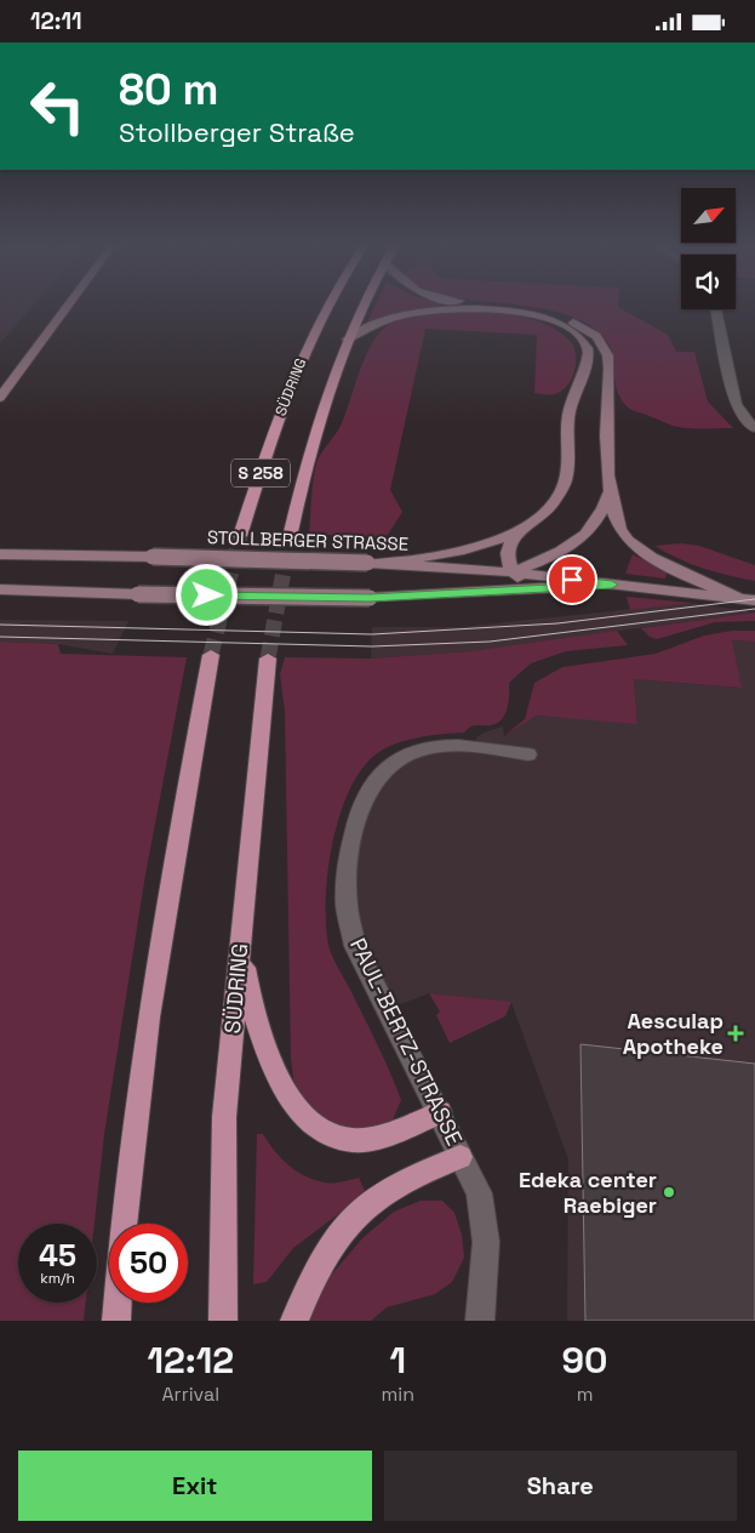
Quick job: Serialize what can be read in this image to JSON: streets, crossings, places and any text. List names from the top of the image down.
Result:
{
  "streets": {
    "main road": ["SÜDRING", "S 258", "STOLLBERGER STRASSE"],
    "street": ["PAUL-BERTZ-STRASSE"]
  },
  "places": {
    "health": ["Aesculap Apotheke"],
    "other": ["Edeka center Raebiger"]
  },
  "north": "top right",
  "page": {
    "status": "12:11",
    "turn": ["80 m", "Stollberger Straße"],
    "speed": "45 km/h",
    "limit": "50",
    "eta": [
      "12:12",
      "Arrival",
      "1",
      "min",
      "90",
      "m"
    ],
    "buttons": ["Exit", "Share"]
  }
}
